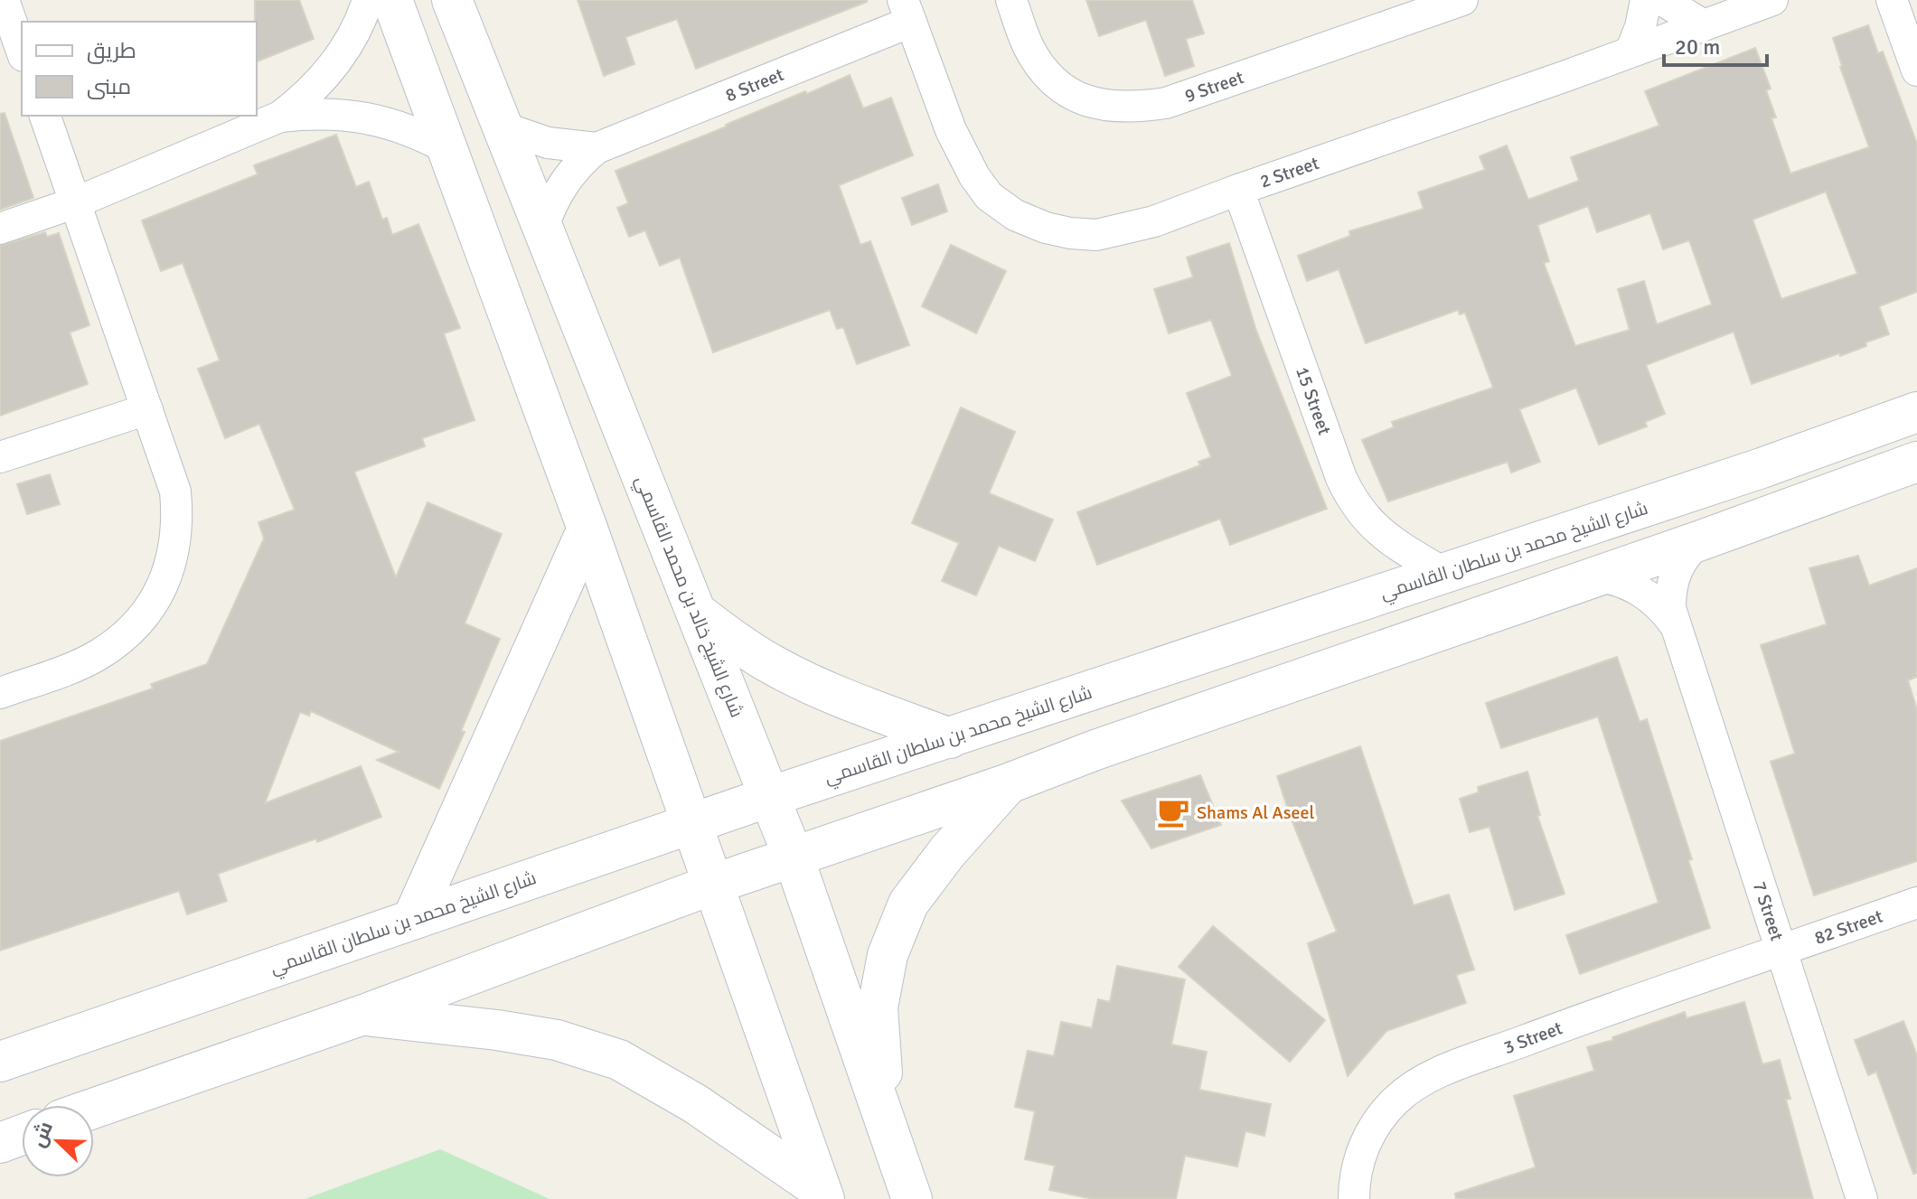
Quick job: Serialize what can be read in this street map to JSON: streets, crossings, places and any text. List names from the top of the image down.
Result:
{
  "streets": {
    "main road": ["شارع الشيخ محمد بن سلطان القاسمي", "شارع الشيخ خالد بن محمد القاسمي"],
    "street": [
      "8 Street",
      "9 Street",
      "2 Street",
      "15 Street",
      "7 Street",
      "82 Street",
      "3 Street"
    ]
  },
  "crossings": [
    ["8 Street", "2 Street"],
    ["8 Street", "شارع الشيخ خالد بن محمد القاسمي"],
    ["2 Street", "15 Street"],
    ["15 Street", "شارع الشيخ محمد بن سلطان القاسمي"],
    ["شارع الشيخ محمد بن سلطان القاسمي", "شارع الشيخ خالد بن محمد القاسمي"],
    ["7 Street", "82 Street"],
    ["7 Street", "3 Street"],
    ["82 Street", "3 Street"]
  ],
  "places": {
    "cafe": ["Shams Al Aseel"]
  },
  "legend": ["طريق", "مبنى"],
  "scale_bar": "20 m",
  "north": "top left"
}
